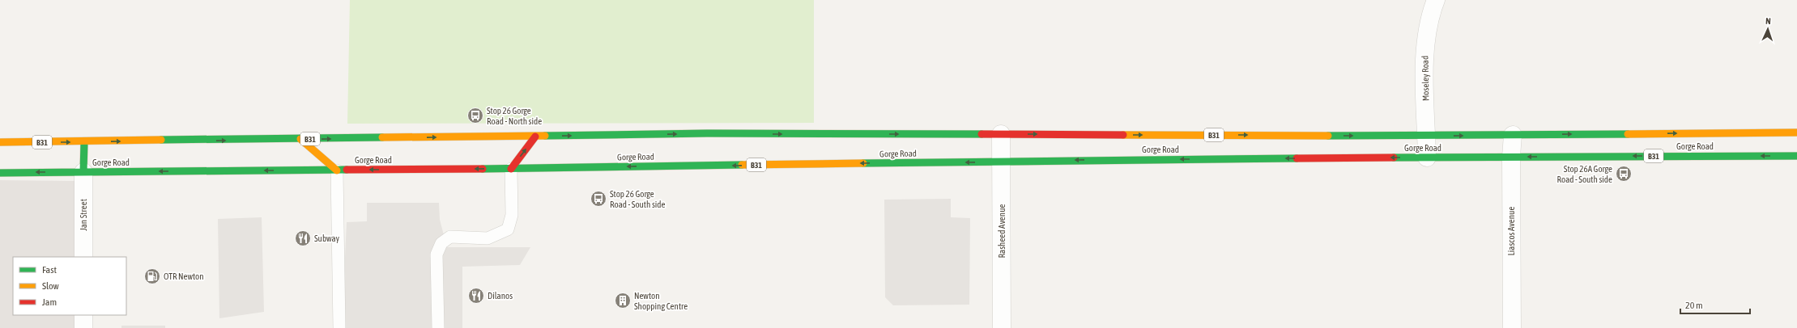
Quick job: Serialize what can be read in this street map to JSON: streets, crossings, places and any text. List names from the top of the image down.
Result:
{
  "streets": {
    "main road": ["B31", "Gorge Road"],
    "street": [
      "Moseley Road",
      "Jan Street",
      "Rasheed Avenue",
      "Liascos Avenue"
    ]
  },
  "crossings": [
    ["Moseley Road", "Gorge Road"],
    ["Gorge Road", "Jan Street"],
    ["Gorge Road", "Rasheed Avenue"],
    ["Gorge Road", "Liascos Avenue"]
  ],
  "places": {
    "bus stop": ["Stop 26 Gorge Road - North side", "Stop 26A Gorge Road - South side", "Stop 26 Gorge Road - South side"],
    "restaurant": ["Subway", "Dilanos"],
    "fuel station": ["OTR Newton"],
    "building": ["Newton Shopping Centre"]
  },
  "legend": ["Fast", "Slow", "Jam"],
  "scale_bar": "20 m",
  "north": "top"
}
